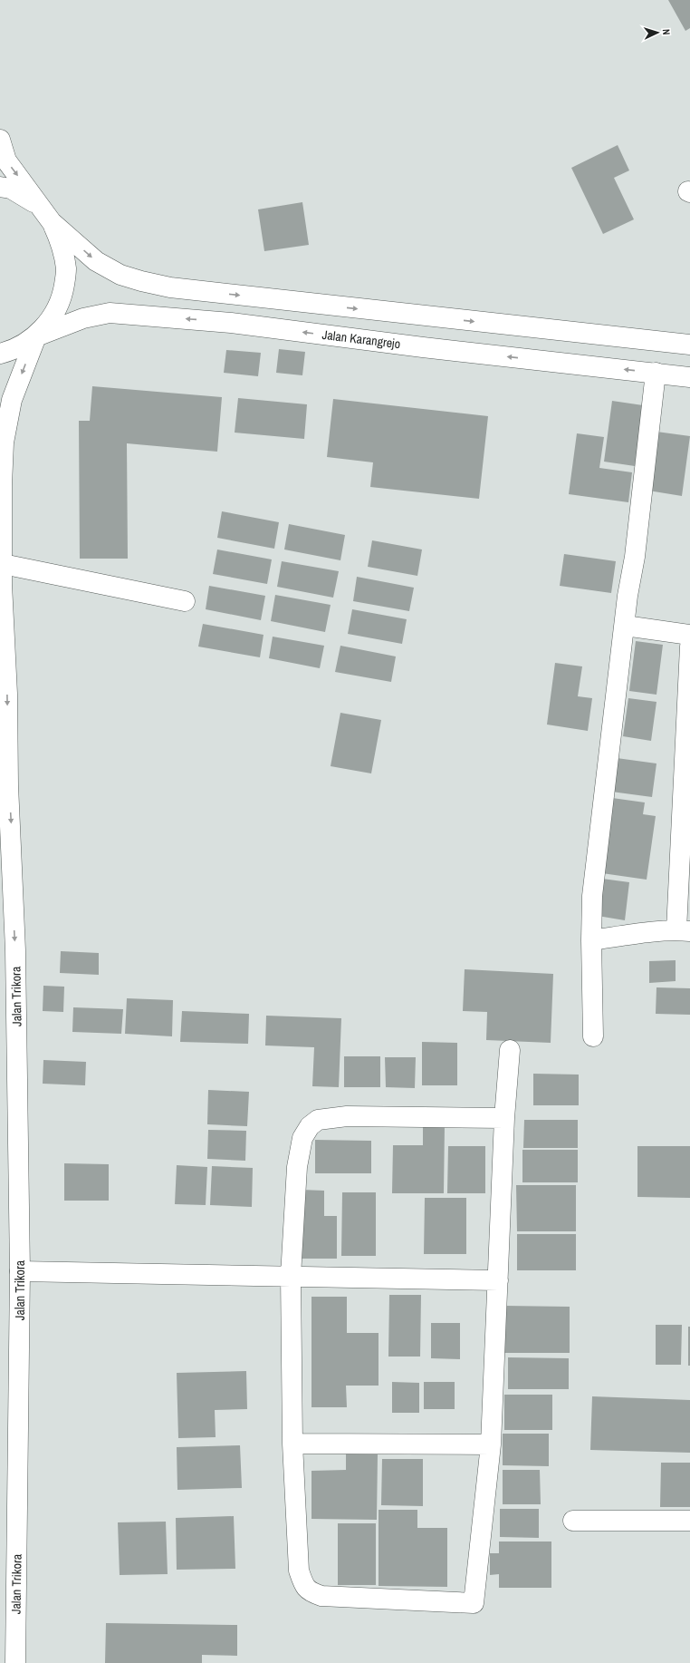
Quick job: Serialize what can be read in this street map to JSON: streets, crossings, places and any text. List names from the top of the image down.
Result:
{
  "streets": {
    "street": ["Jalan Karangrejo", "Jalan Trikora"]
  },
  "crossings": [
    ["Jalan Karangrejo", "Jalan Trikora"]
  ],
  "one_way": ["Jalan Trikora"],
  "north": "right"
}
